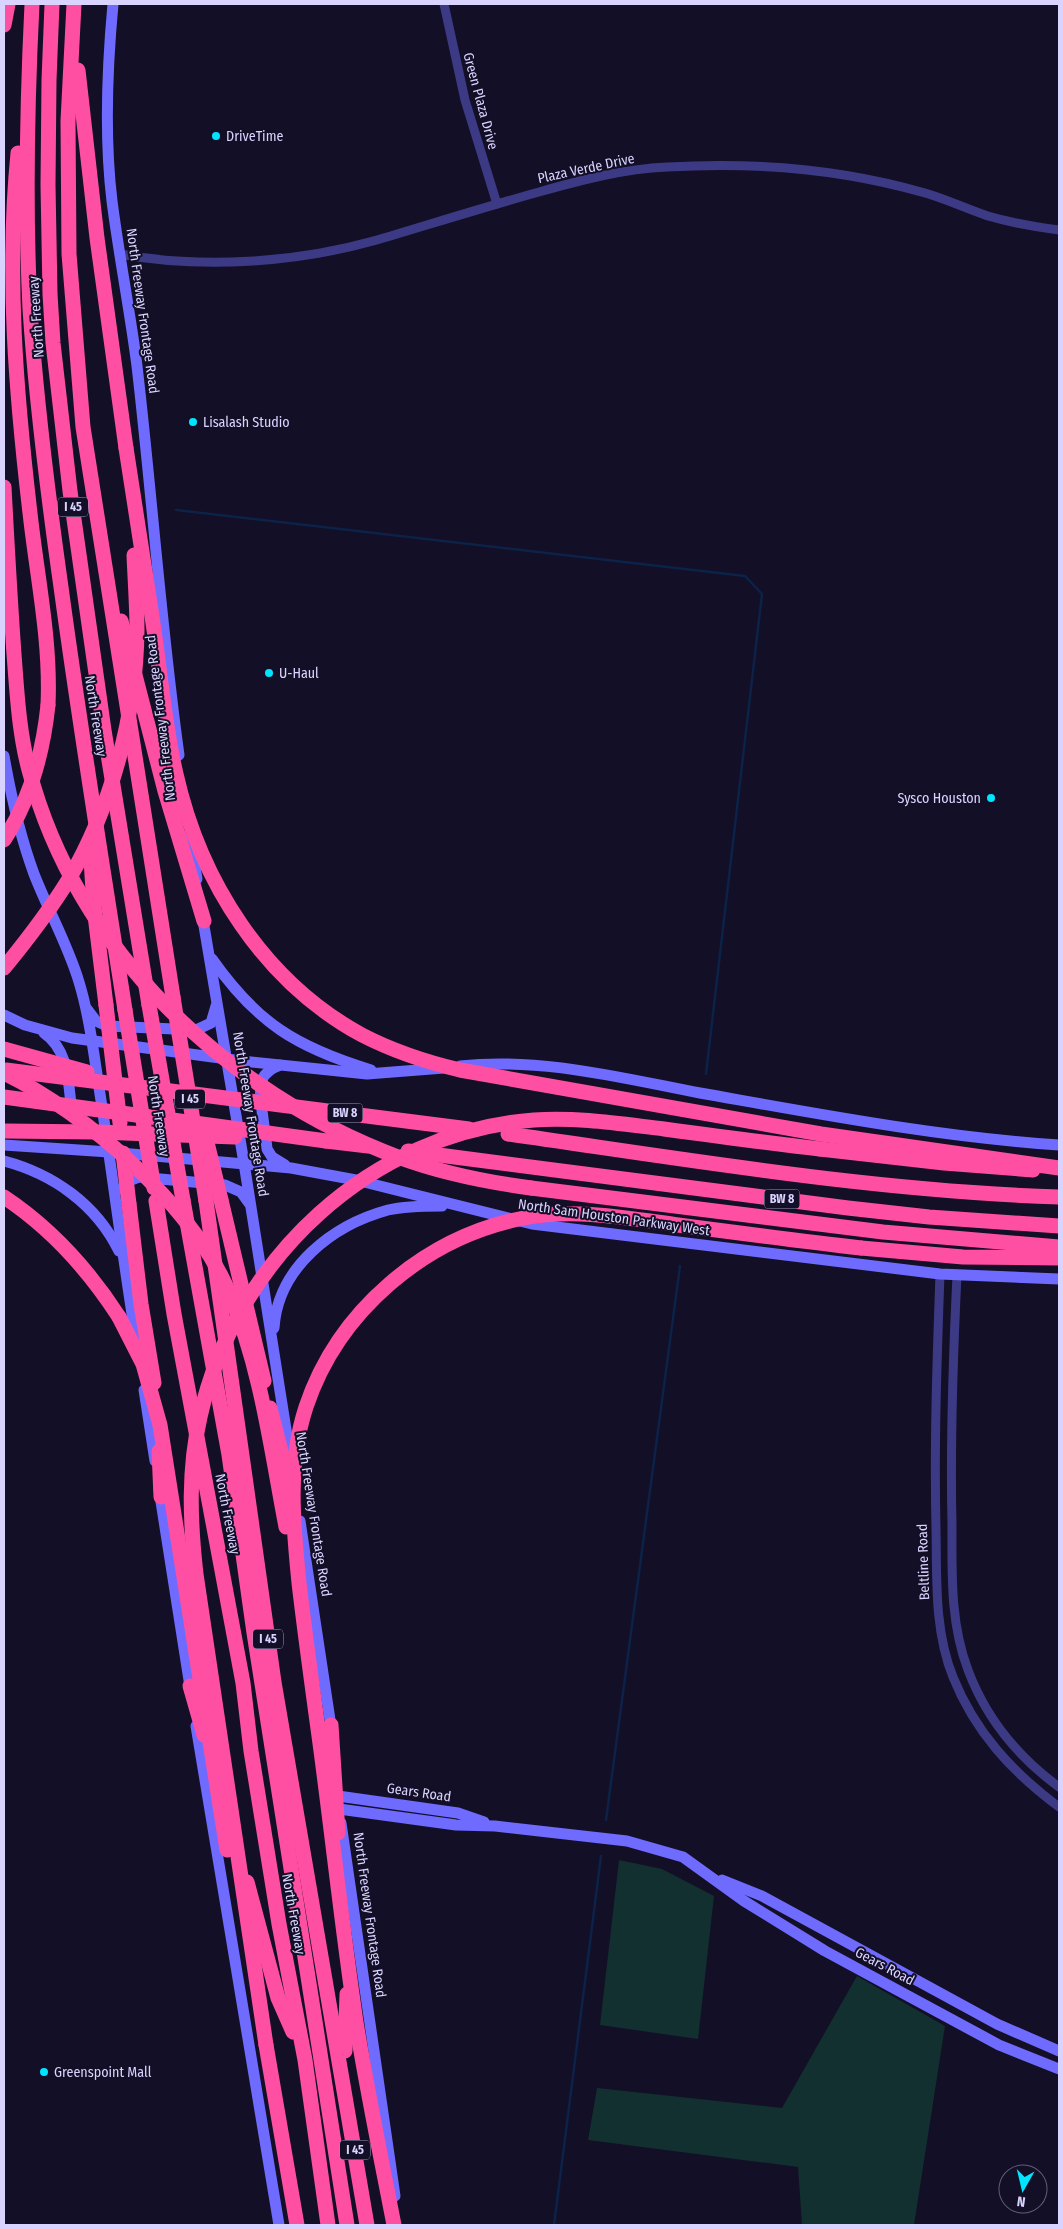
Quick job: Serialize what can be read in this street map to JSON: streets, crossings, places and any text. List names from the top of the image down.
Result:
{
  "streets": {
    "highway": ["North Freeway", "I 45", "BW 8"],
    "main road": ["North Freeway Frontage Road", "North Sam Houston Parkway West", "Gears Road"],
    "street": ["Green Plaza Drive", "Plaza Verde Drive", "Beltline Road"]
  },
  "crossings": [
    ["Green Plaza Drive", "Plaza Verde Drive"],
    ["Plaza Verde Drive", "North Freeway Frontage Road"],
    ["North Freeway Frontage Road", "North Sam Houston Parkway West"],
    ["North Freeway Frontage Road", "Gears Road"],
    ["North Sam Houston Parkway West", "Beltline Road"]
  ],
  "places": [
    "DriveTime",
    "Lisalash Studio",
    "U-Haul",
    "Sysco Houston",
    "Greenspoint Mall"
  ],
  "north": "bottom"
}
